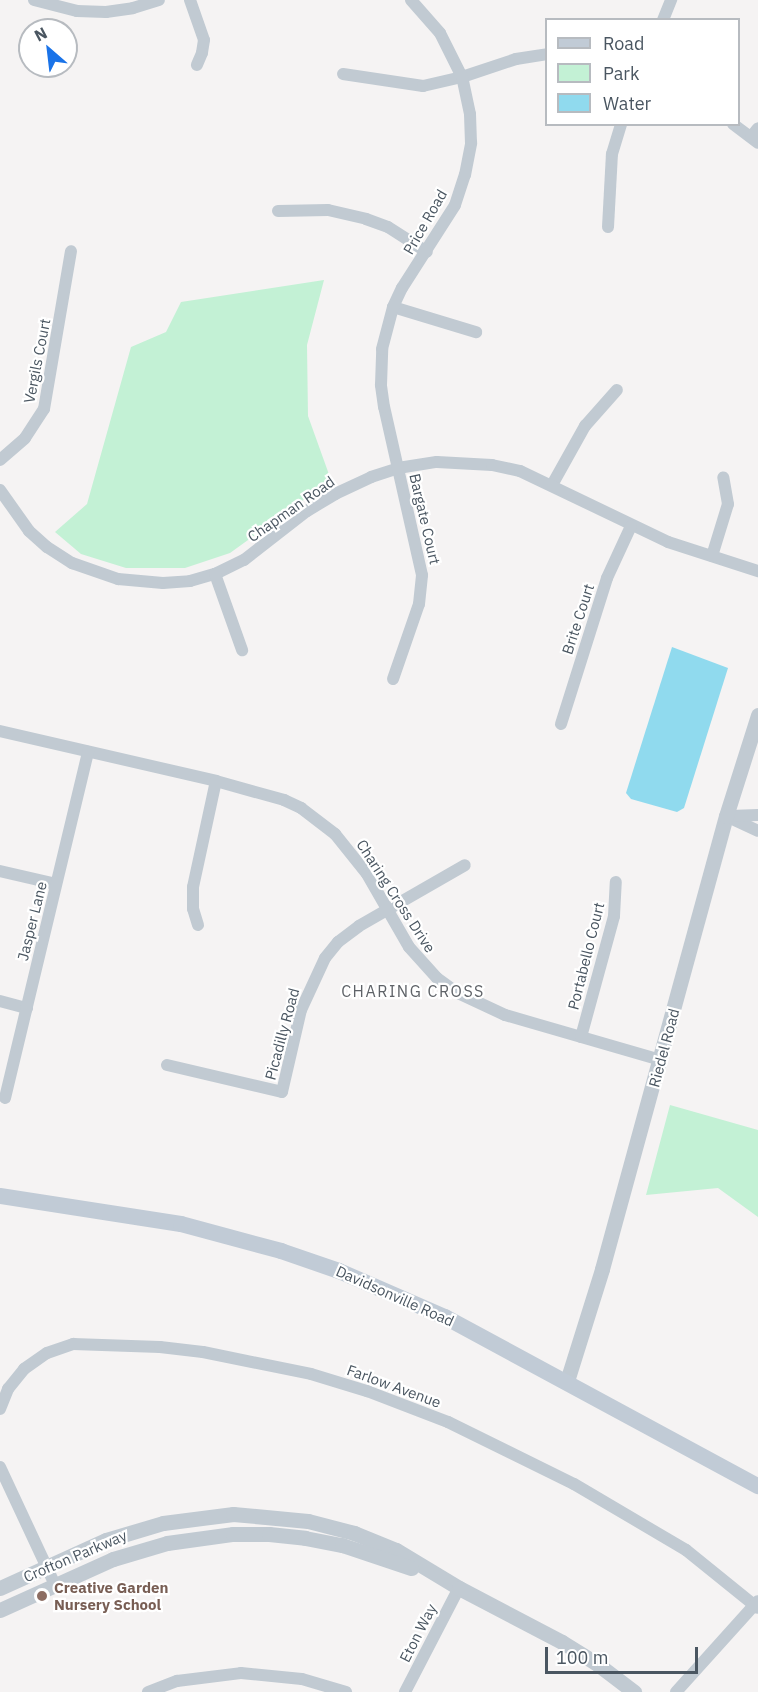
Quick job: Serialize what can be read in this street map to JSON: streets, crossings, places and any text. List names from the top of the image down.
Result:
{
  "streets": {
    "main road": ["Davidsonville Road"],
    "street": [
      "Price Road",
      "Vergils Court",
      "Chapman Road",
      "Bargate Court",
      "Brite Court",
      "Charing Cross Drive",
      "Jasper Lane",
      "Portabello Court",
      "Picadilly Road",
      "Riedel Road",
      "Farlow Avenue",
      "Crofton Parkway",
      "Eton Way"
    ]
  },
  "crossings": [
    ["Price Road", "Chapman Road"],
    ["Price Road", "Bargate Court"],
    ["Chapman Road", "Bargate Court"],
    ["Chapman Road", "Brite Court"],
    ["Charing Cross Drive", "Jasper Lane"],
    ["Charing Cross Drive", "Portabello Court"],
    ["Charing Cross Drive", "Picadilly Road"],
    ["Charing Cross Drive", "Riedel Road"],
    ["Riedel Road", "Davidsonville Road"],
    ["Crofton Parkway", "Eton Way"]
  ],
  "districts": ["CHARING CROSS"],
  "places": ["Creative Garden Nursery School"],
  "legend": ["Road", "Park", "Water"],
  "scale_bar": "100 m",
  "north": "top left"
}
